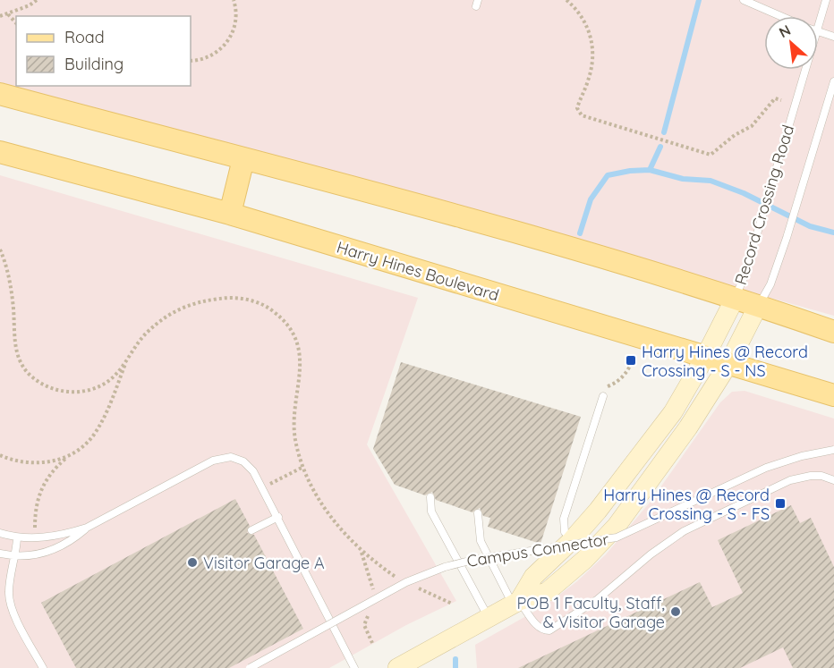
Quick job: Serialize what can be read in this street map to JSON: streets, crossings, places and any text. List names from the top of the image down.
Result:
{
  "streets": {
    "main road": ["Harry Hines Boulevard"],
    "street": ["Record Crossing Road"],
    "lane": ["Campus Connector"]
  },
  "crossings": [
    ["Record Crossing Road", "Harry Hines Boulevard"]
  ],
  "places": {
    "transit": ["Harry Hines @ Record Crossing - S - NS", "Harry Hines @ Record Crossing - S - FS"],
    "other": ["Visitor Garage A", "POB 1 Faculty, Staff, & Visitor Garage"]
  },
  "legend": ["Road", "Building"],
  "north": "top left"
}
